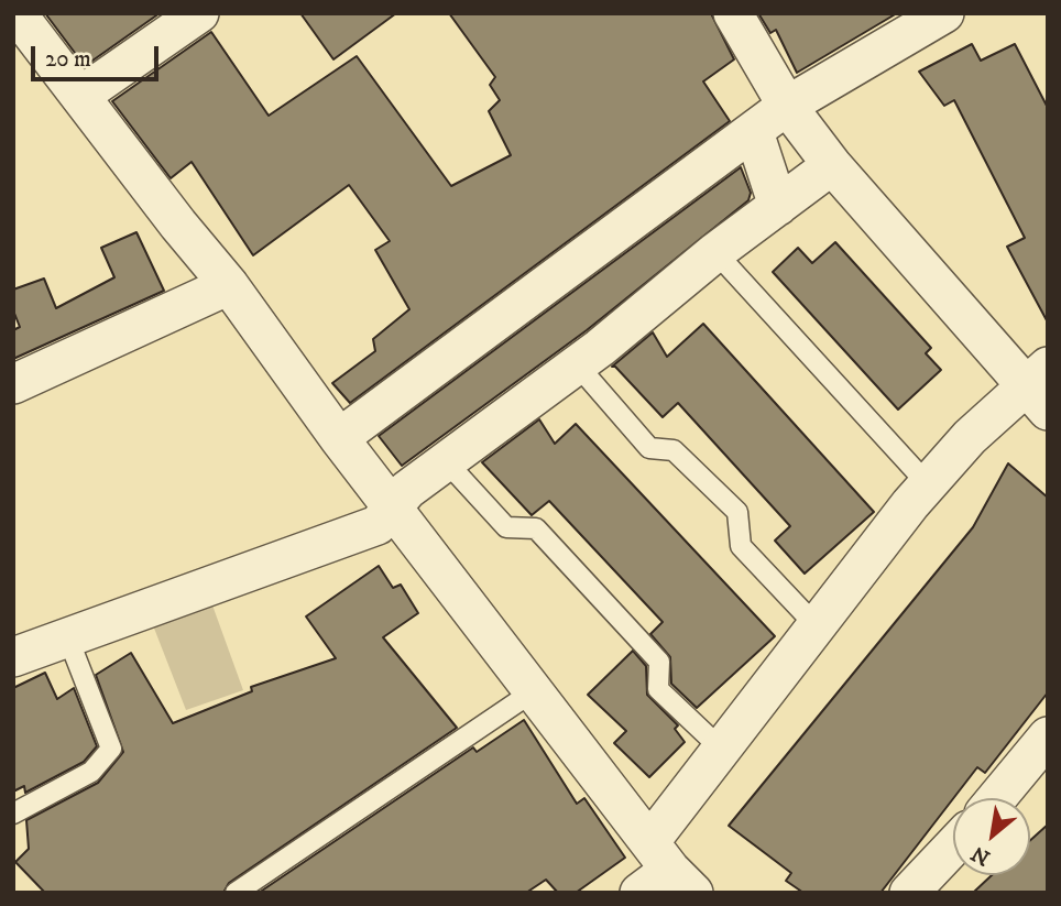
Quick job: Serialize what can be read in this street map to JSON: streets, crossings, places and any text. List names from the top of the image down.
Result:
{
  "scale_bar": "20 m",
  "north": "bottom left"
}
